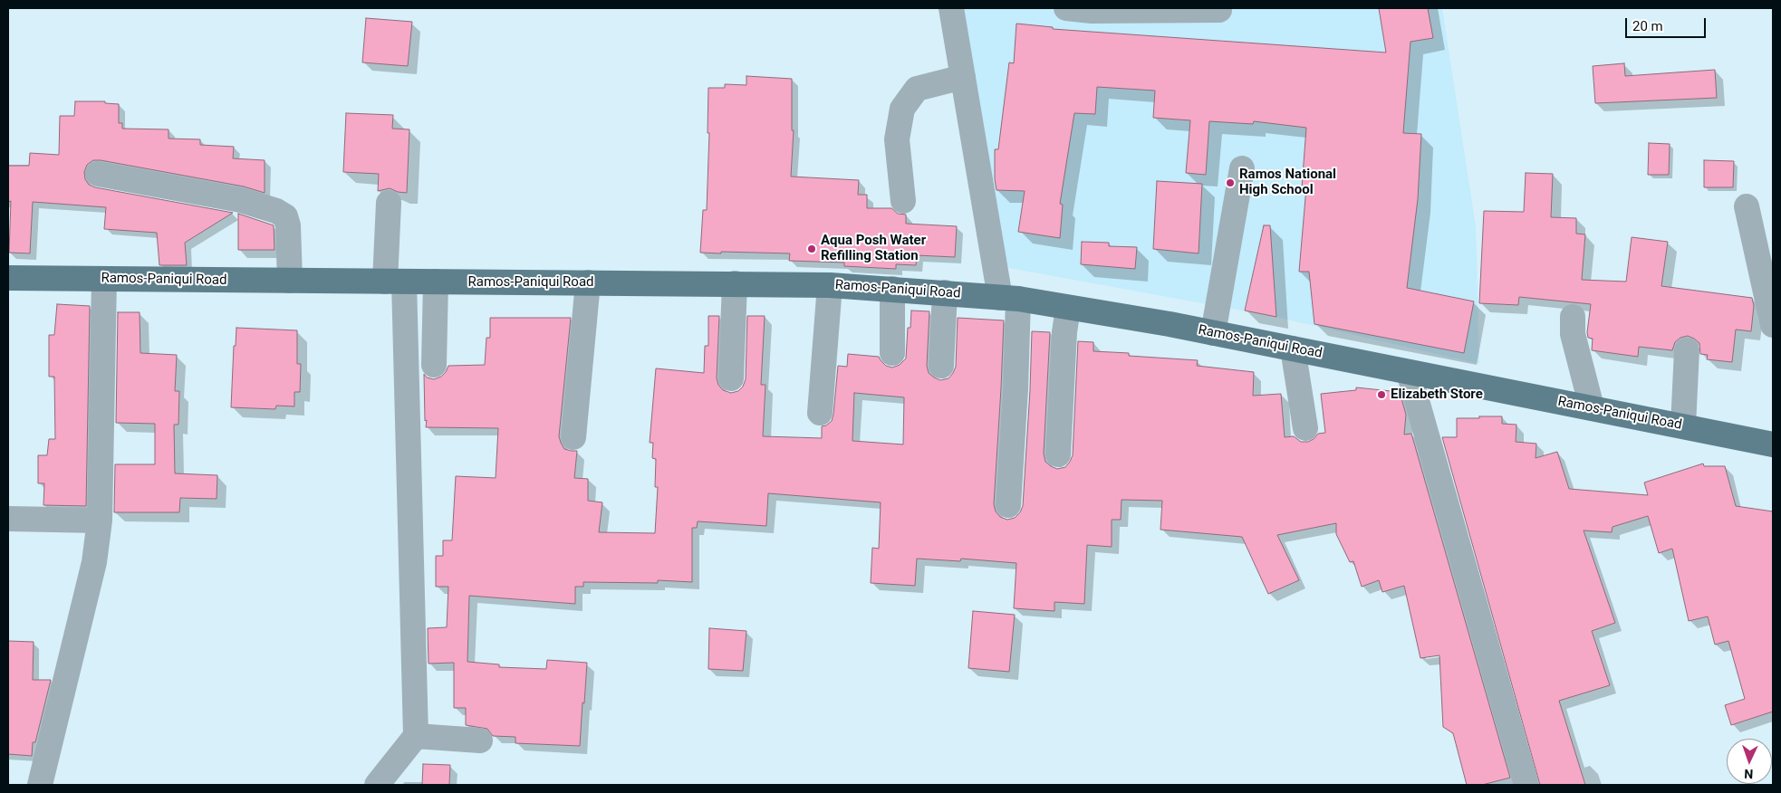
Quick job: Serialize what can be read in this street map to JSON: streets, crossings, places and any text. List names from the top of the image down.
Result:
{
  "streets": {
    "main road": ["Ramos-Paniqui Road"]
  },
  "places": ["Ramos National High School", "Aqua Posh Water Refilling Station", "Elizabeth Store"],
  "scale_bar": "20 m",
  "north": "bottom"
}
